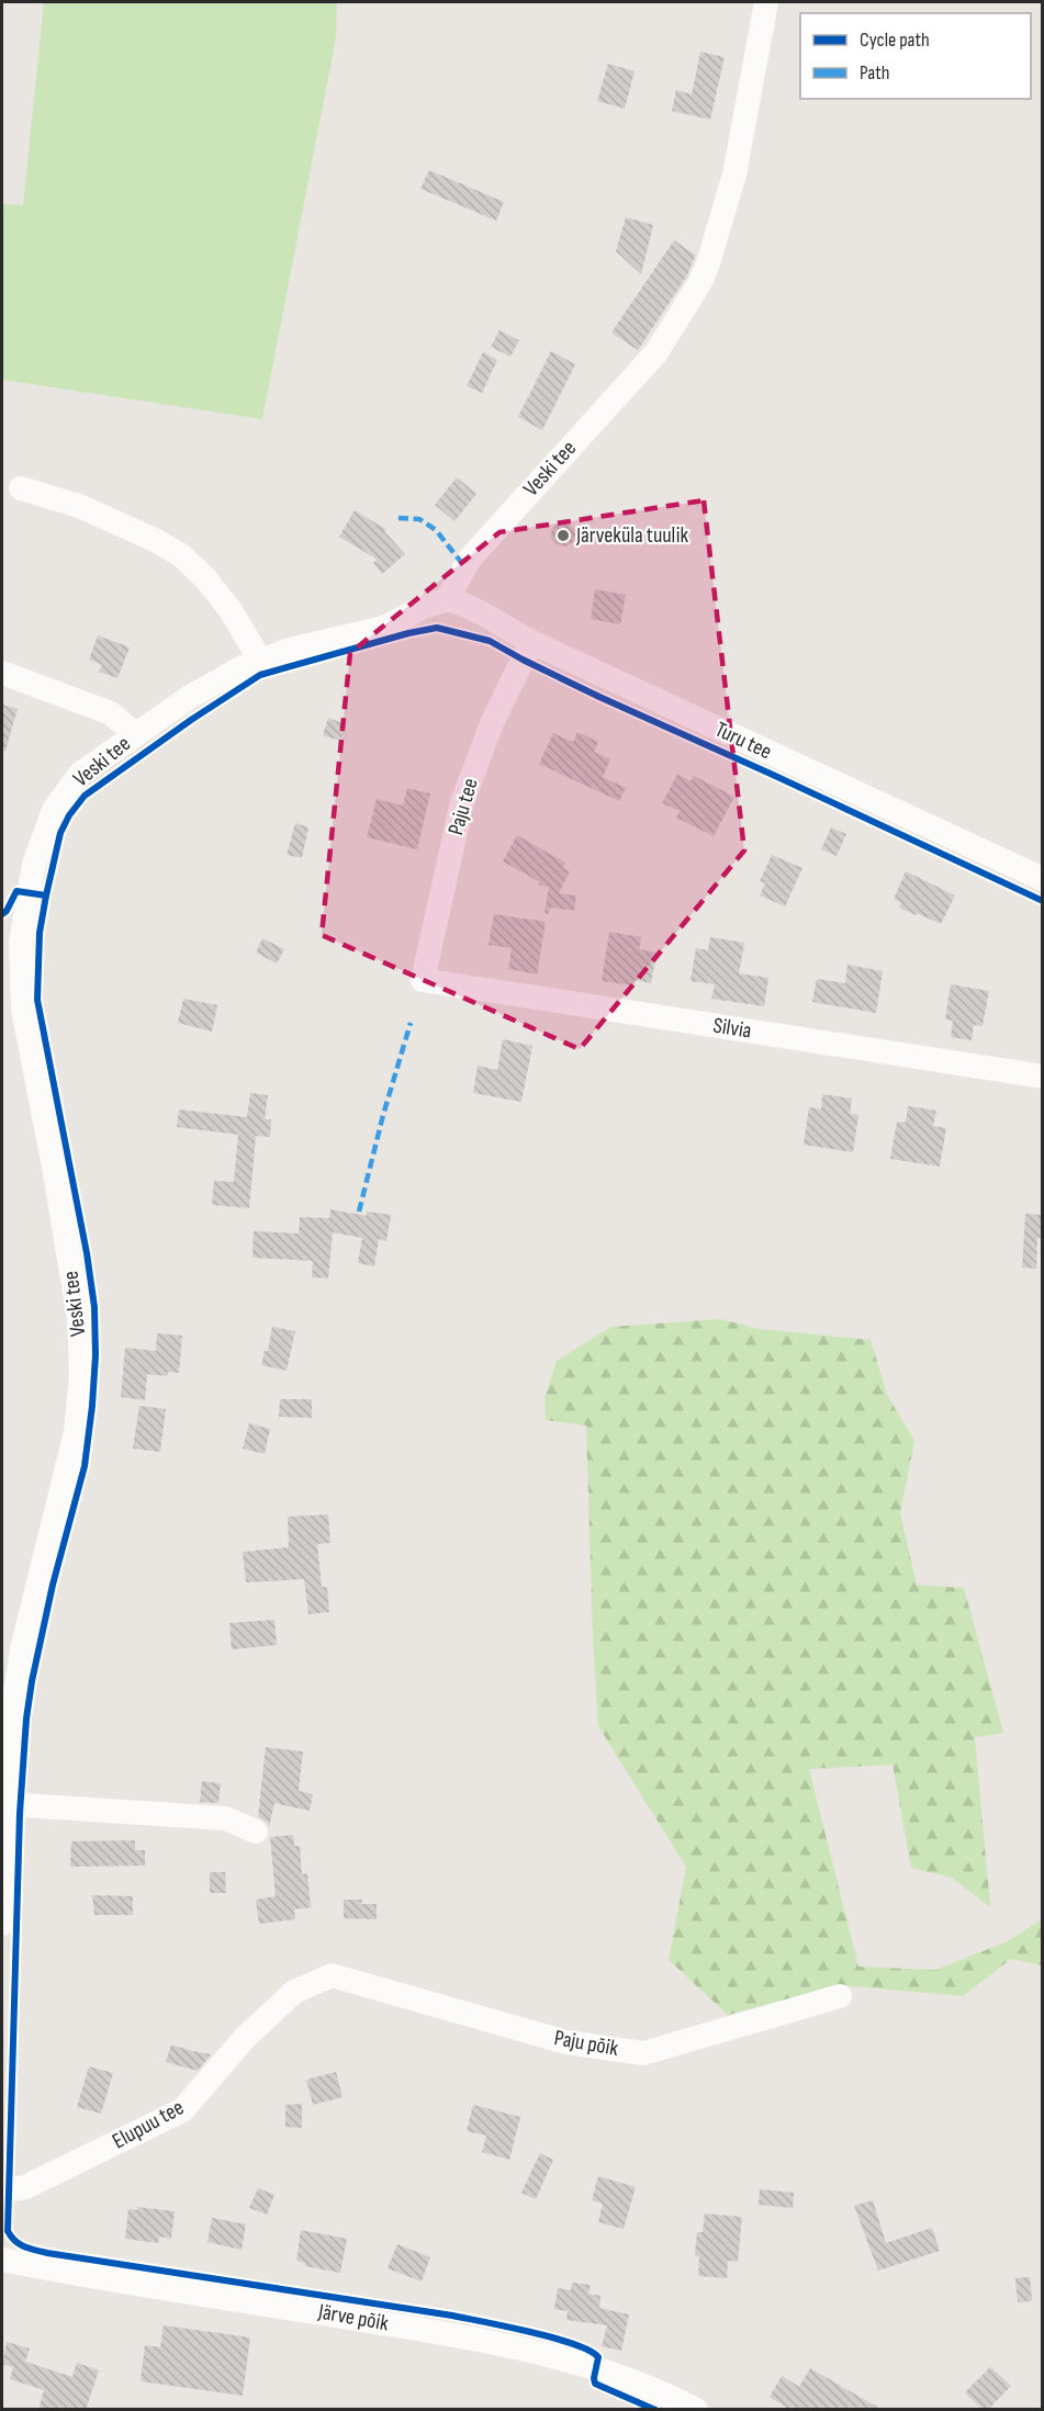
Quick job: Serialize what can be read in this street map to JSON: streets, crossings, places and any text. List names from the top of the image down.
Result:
{
  "streets": {
    "street": [
      "Veski tee",
      "Turu tee",
      "Paju tee",
      "Silvia",
      "Paju põik",
      "Elupuu tee",
      "Järve põik"
    ]
  },
  "crossings": [
    ["Veski tee", "Turu tee"],
    ["Turu tee", "Paju tee"],
    ["Paju tee", "Silvia"],
    ["Paju põik", "Elupuu tee"]
  ],
  "places": ["Järveküla tuulik"],
  "legend": ["Cycle path", "Path"]
}
